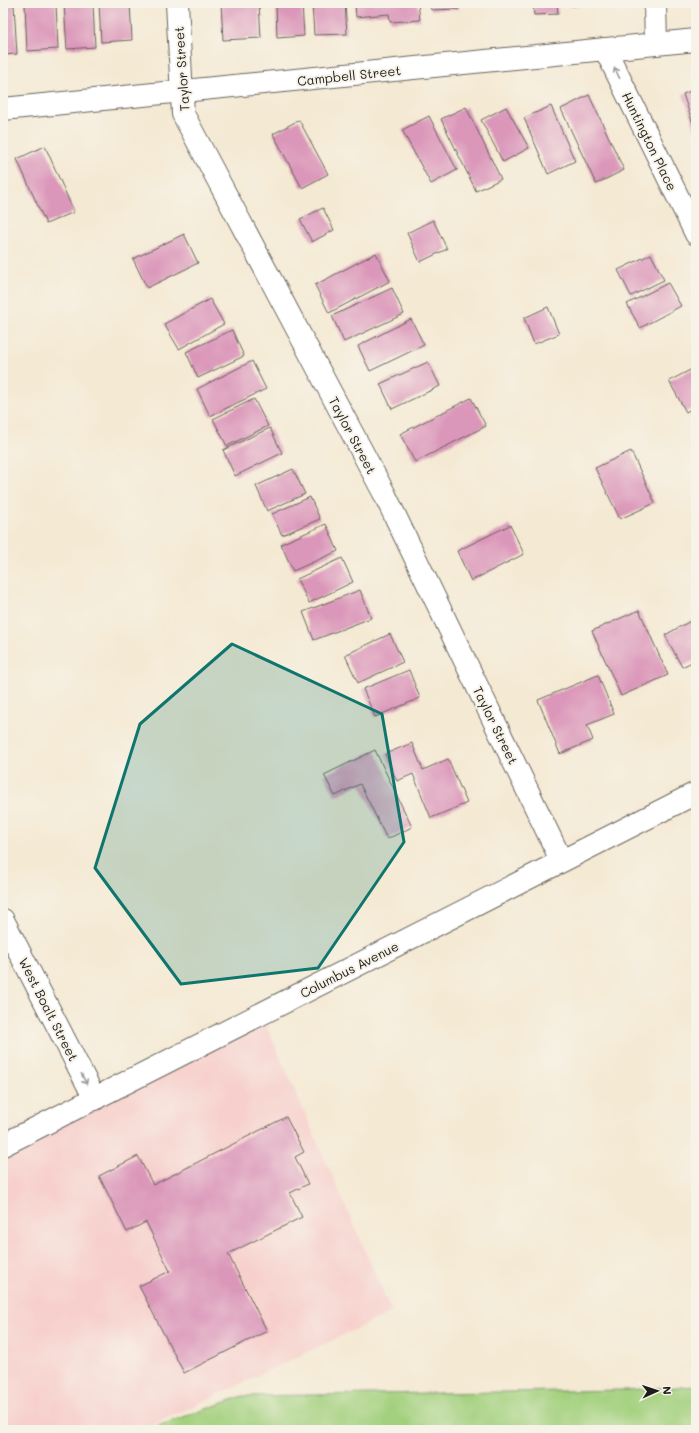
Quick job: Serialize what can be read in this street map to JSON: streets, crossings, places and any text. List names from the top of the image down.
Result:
{
  "streets": {
    "street": [
      "Taylor Street",
      "Campbell Street",
      "Huntington Place",
      "Columbus Avenue",
      "West Boalt Street"
    ]
  },
  "crossings": [
    ["Taylor Street", "Campbell Street"],
    ["Taylor Street", "Columbus Avenue"],
    ["Campbell Street", "Huntington Place"],
    ["Columbus Avenue", "West Boalt Street"]
  ],
  "one_way": ["Huntington Place", "West Boalt Street"],
  "north": "right"
}
